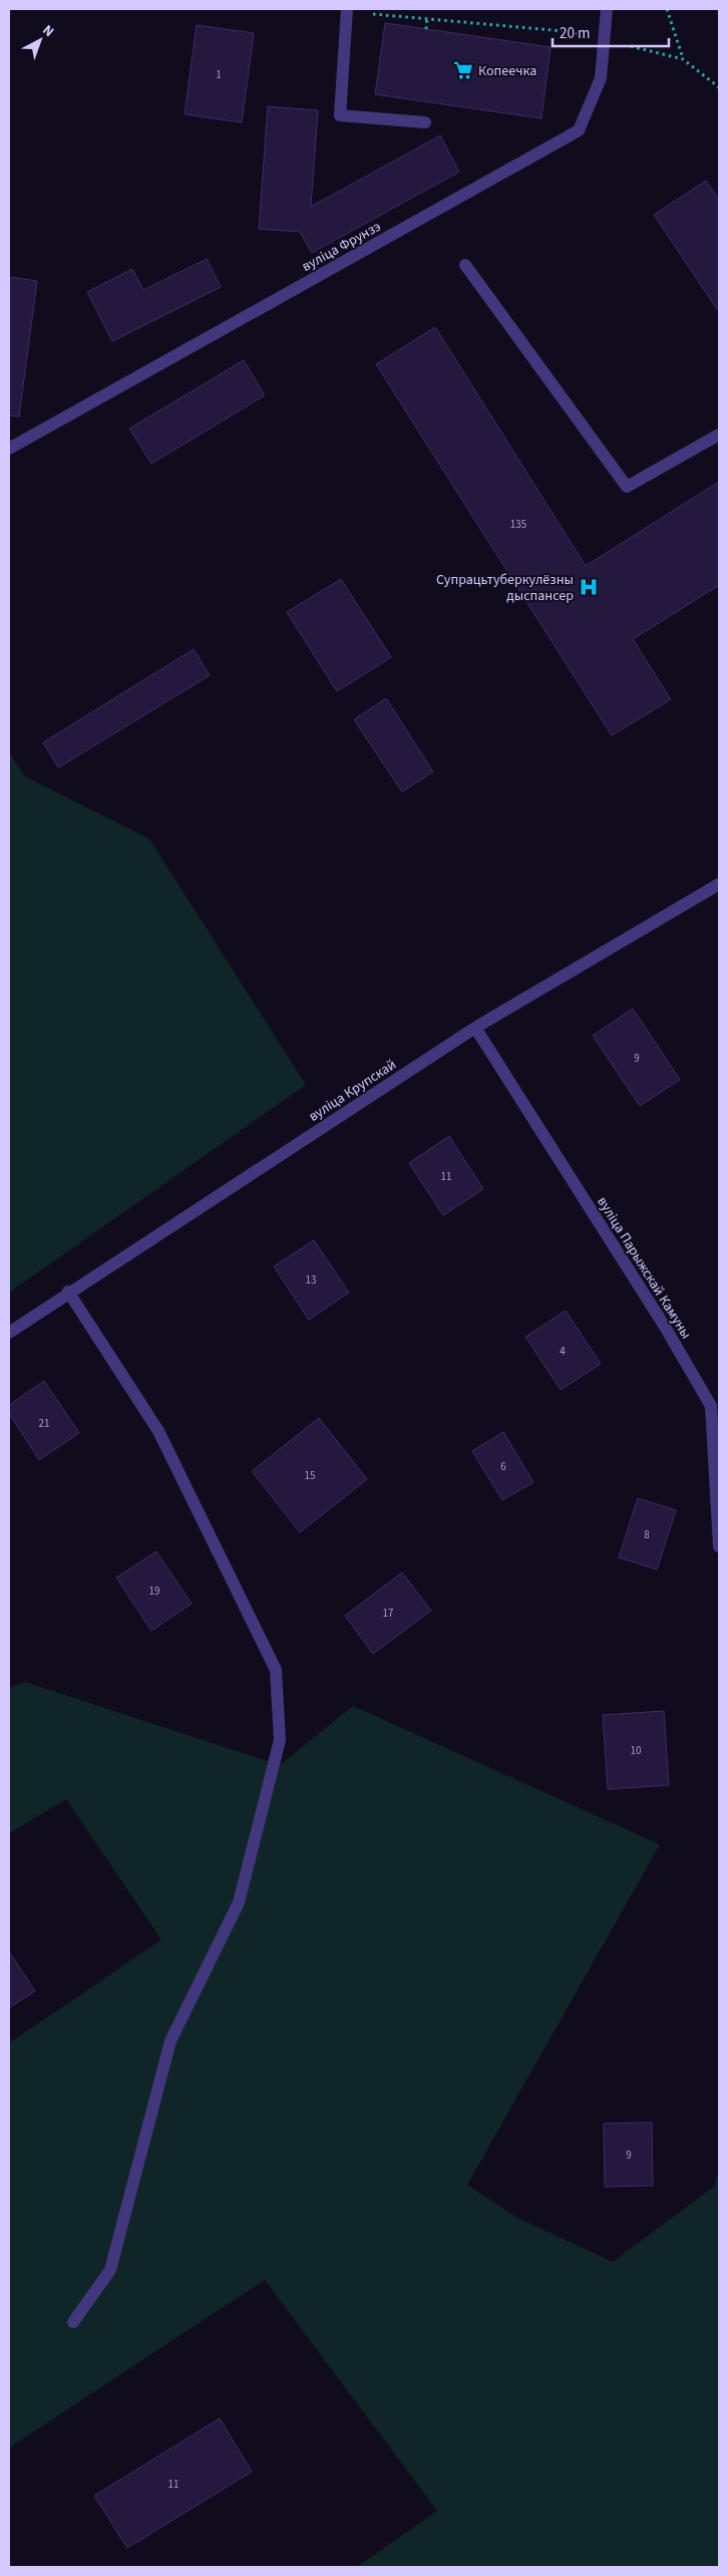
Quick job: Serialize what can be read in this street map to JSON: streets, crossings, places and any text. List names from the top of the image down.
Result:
{
  "streets": {
    "street": ["вуліца Фрунзэ", "вуліца Крупскай", "вуліца Парыжскай Камуны"]
  },
  "crossings": [
    ["вуліца Крупскай", "вуліца Парыжскай Камуны"]
  ],
  "places": {
    "supermarket": ["Копеечка"],
    "hospital": ["Супрацьтуберкулёзны дыспансер"]
  },
  "house_numbers": [
    "1",
    "135",
    "9",
    "11",
    "13",
    "4",
    "21",
    "6",
    "15",
    "8",
    "19",
    "17",
    "10",
    "9",
    "11"
  ],
  "scale_bar": "20 m",
  "north": "top right"
}
